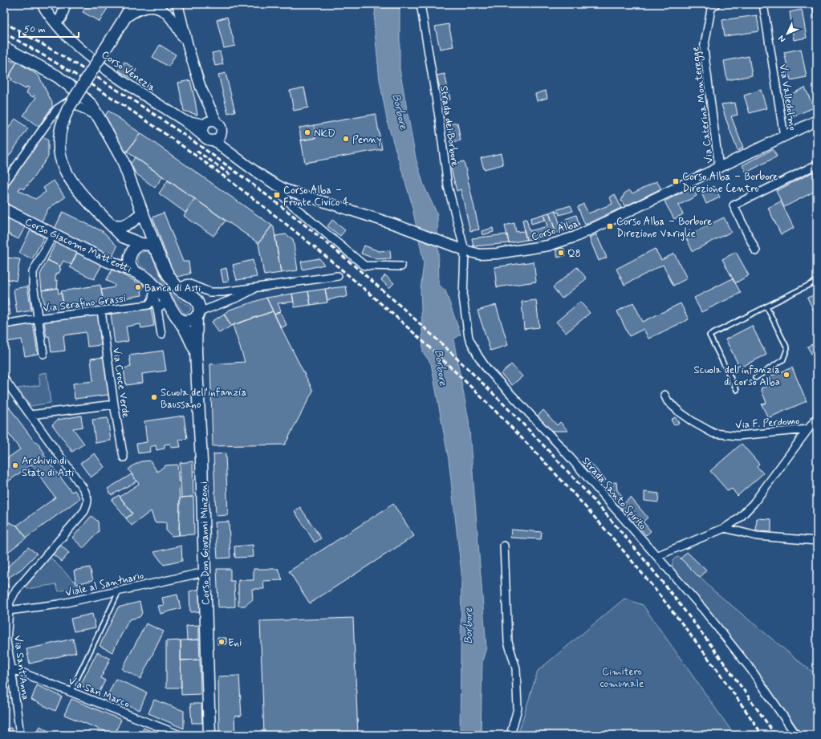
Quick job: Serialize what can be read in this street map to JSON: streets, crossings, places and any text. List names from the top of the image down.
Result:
{
  "streets": {
    "main road": ["Corso Giacomo Matteotti", "Corso Don Giovanni Minzoni"],
    "street": [
      "Corso Venezia",
      "Via Valledolmo",
      "Via Caterina Monteregge",
      "Strada del Borbore",
      "Corso Alba",
      "Via Serafino Grassi",
      "Via Croce Verde",
      "Via F. Perdomo",
      "Strada Santo Spirito",
      "Viale al Santuario",
      "Via Sant'Anna",
      "Via San Marco"
    ]
  },
  "crossings": [
    ["Corso Venezia", "Corso Alba"],
    ["Via Valledolmo", "Corso Alba"],
    ["Via Caterina Monteregge", "Corso Alba"],
    ["Strada del Borbore", "Corso Alba"],
    ["Strada del Borbore", "Strada Santo Spirito"],
    ["Corso Alba", "Strada Santo Spirito"],
    ["Corso Giacomo Matteotti", "Via Serafino Grassi"],
    ["Corso Giacomo Matteotti", "Corso Don Giovanni Minzoni"],
    ["Via Serafino Grassi", "Via Croce Verde"],
    ["Via Serafino Grassi", "Corso Don Giovanni Minzoni"],
    ["Corso Don Giovanni Minzoni", "Viale al Santuario"],
    ["Viale al Santuario", "Via Sant'Anna"],
    ["Via Sant'Anna", "Via San Marco"]
  ],
  "water": ["Borbore"],
  "parks": ["Cimitero comunale"],
  "places": {
    "other": [
      "NKD",
      "Penny",
      "Q8",
      "Banca di Asti",
      "Scuola dell'infanzia di corso Alba",
      "Scuola dell'infanzia Baussano",
      "Archivio di Stato di Asti",
      "Eni"
    ],
    "transit": ["Corso Alba – Borbore Direzione Centro", "Corso Alba – Fronte Civico 4", "Corso Alba – Borbore Direzione Variglie"]
  },
  "scale_bar": "50 m",
  "north": "bottom left"
}
